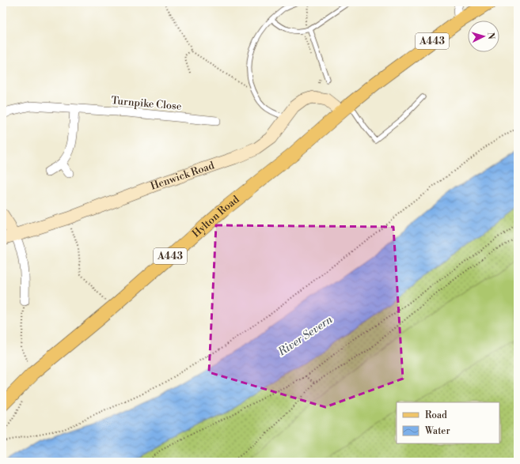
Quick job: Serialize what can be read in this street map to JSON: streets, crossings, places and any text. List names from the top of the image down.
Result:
{
  "streets": {
    "main road": ["A443", "Henwick Road", "Hylton Road"],
    "street": ["Turnpike Close"]
  },
  "crossings": [
    ["A443", "Hylton Road"],
    ["Henwick Road", "Hylton Road"]
  ],
  "water": ["River Severn"],
  "legend": ["Road", "Water"],
  "north": "right"
}
